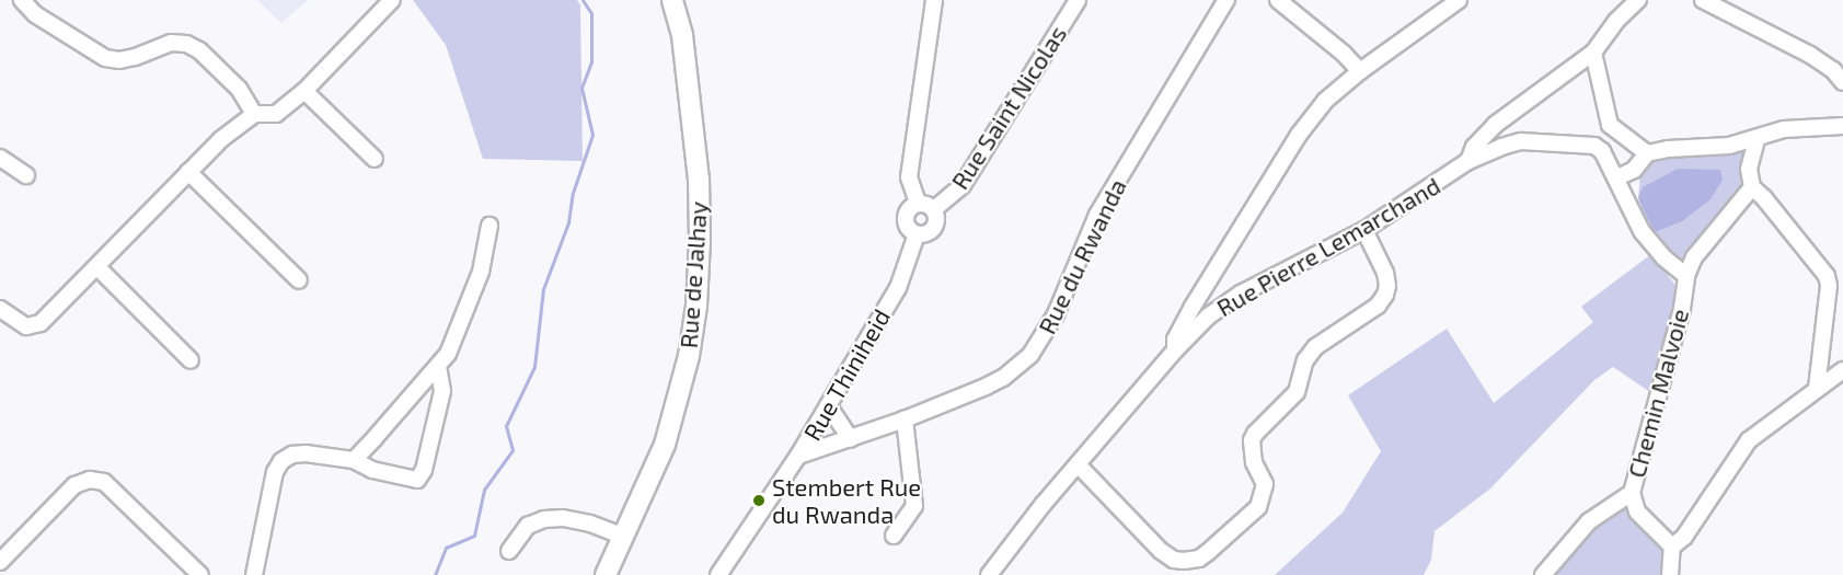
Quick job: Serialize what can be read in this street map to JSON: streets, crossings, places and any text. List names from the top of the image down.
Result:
{
  "streets": {
    "main road": ["Rue de Jalhay"],
    "street": [
      "Rue Saint Nicolas",
      "Rue Pierre Lemarchand",
      "Rue du Rwanda",
      "Rue Thiniheid",
      "Chemin Malvoie"
    ]
  },
  "crossings": [
    ["Rue Saint Nicolas", "Rue Thiniheid"],
    ["Rue du Rwanda", "Rue Thiniheid"]
  ],
  "places": ["Stembert Rue du Rwanda"]
}
